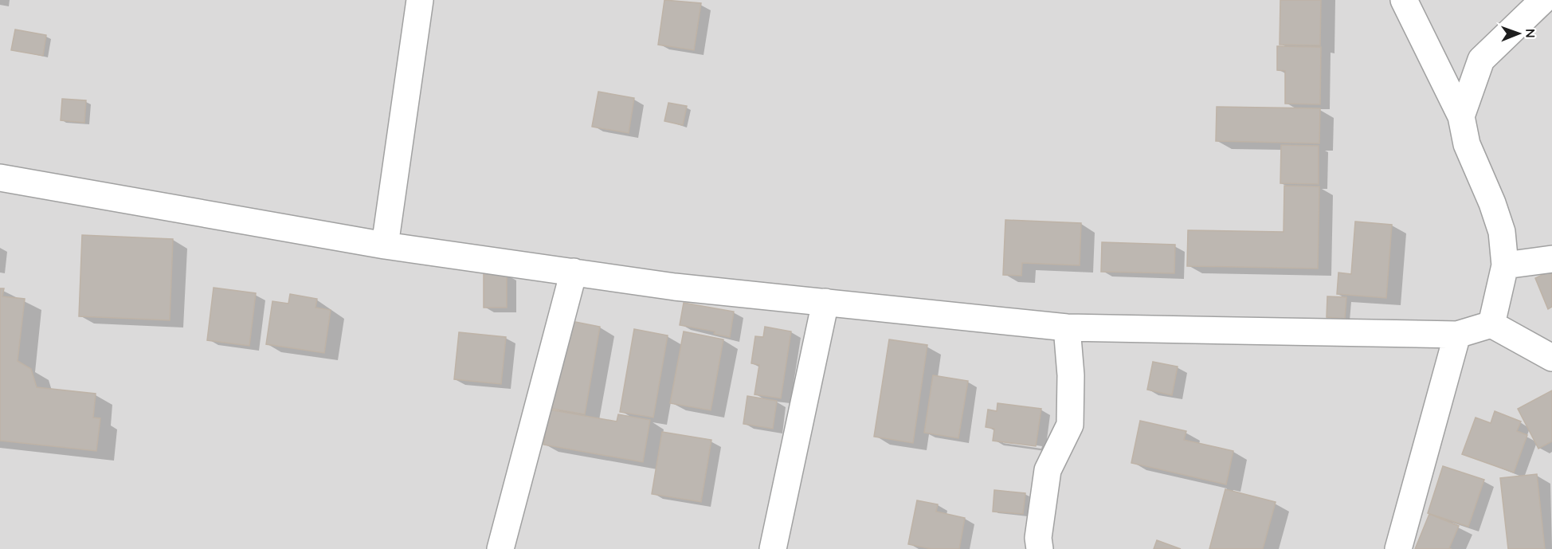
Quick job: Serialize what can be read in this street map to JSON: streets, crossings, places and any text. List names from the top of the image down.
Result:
{
  "north": "right"
}
